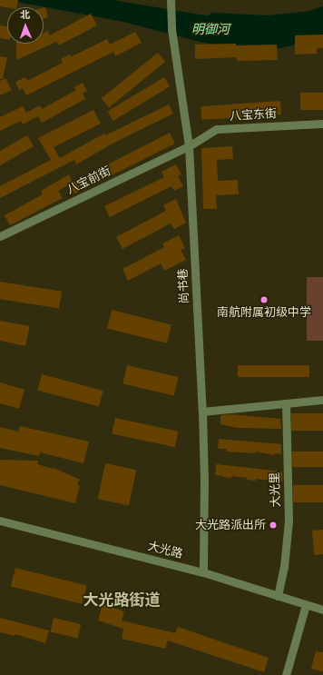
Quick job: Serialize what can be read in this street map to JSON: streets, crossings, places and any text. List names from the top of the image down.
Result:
{
  "streets": {
    "street": [
      "八宝东街",
      "八宝前街",
      "尚书巷",
      "大光里",
      "大光路"
    ]
  },
  "crossings": [
    ["八宝东街", "八宝前街"],
    ["八宝东街", "尚书巷"],
    ["八宝前街", "尚书巷"],
    ["尚书巷", "大光路"],
    ["大光里", "大光路"]
  ],
  "districts": ["大光路街道"],
  "water": ["明御河"],
  "places": ["南航附属初级中学", "大光路派出所"],
  "north": "top"
}
